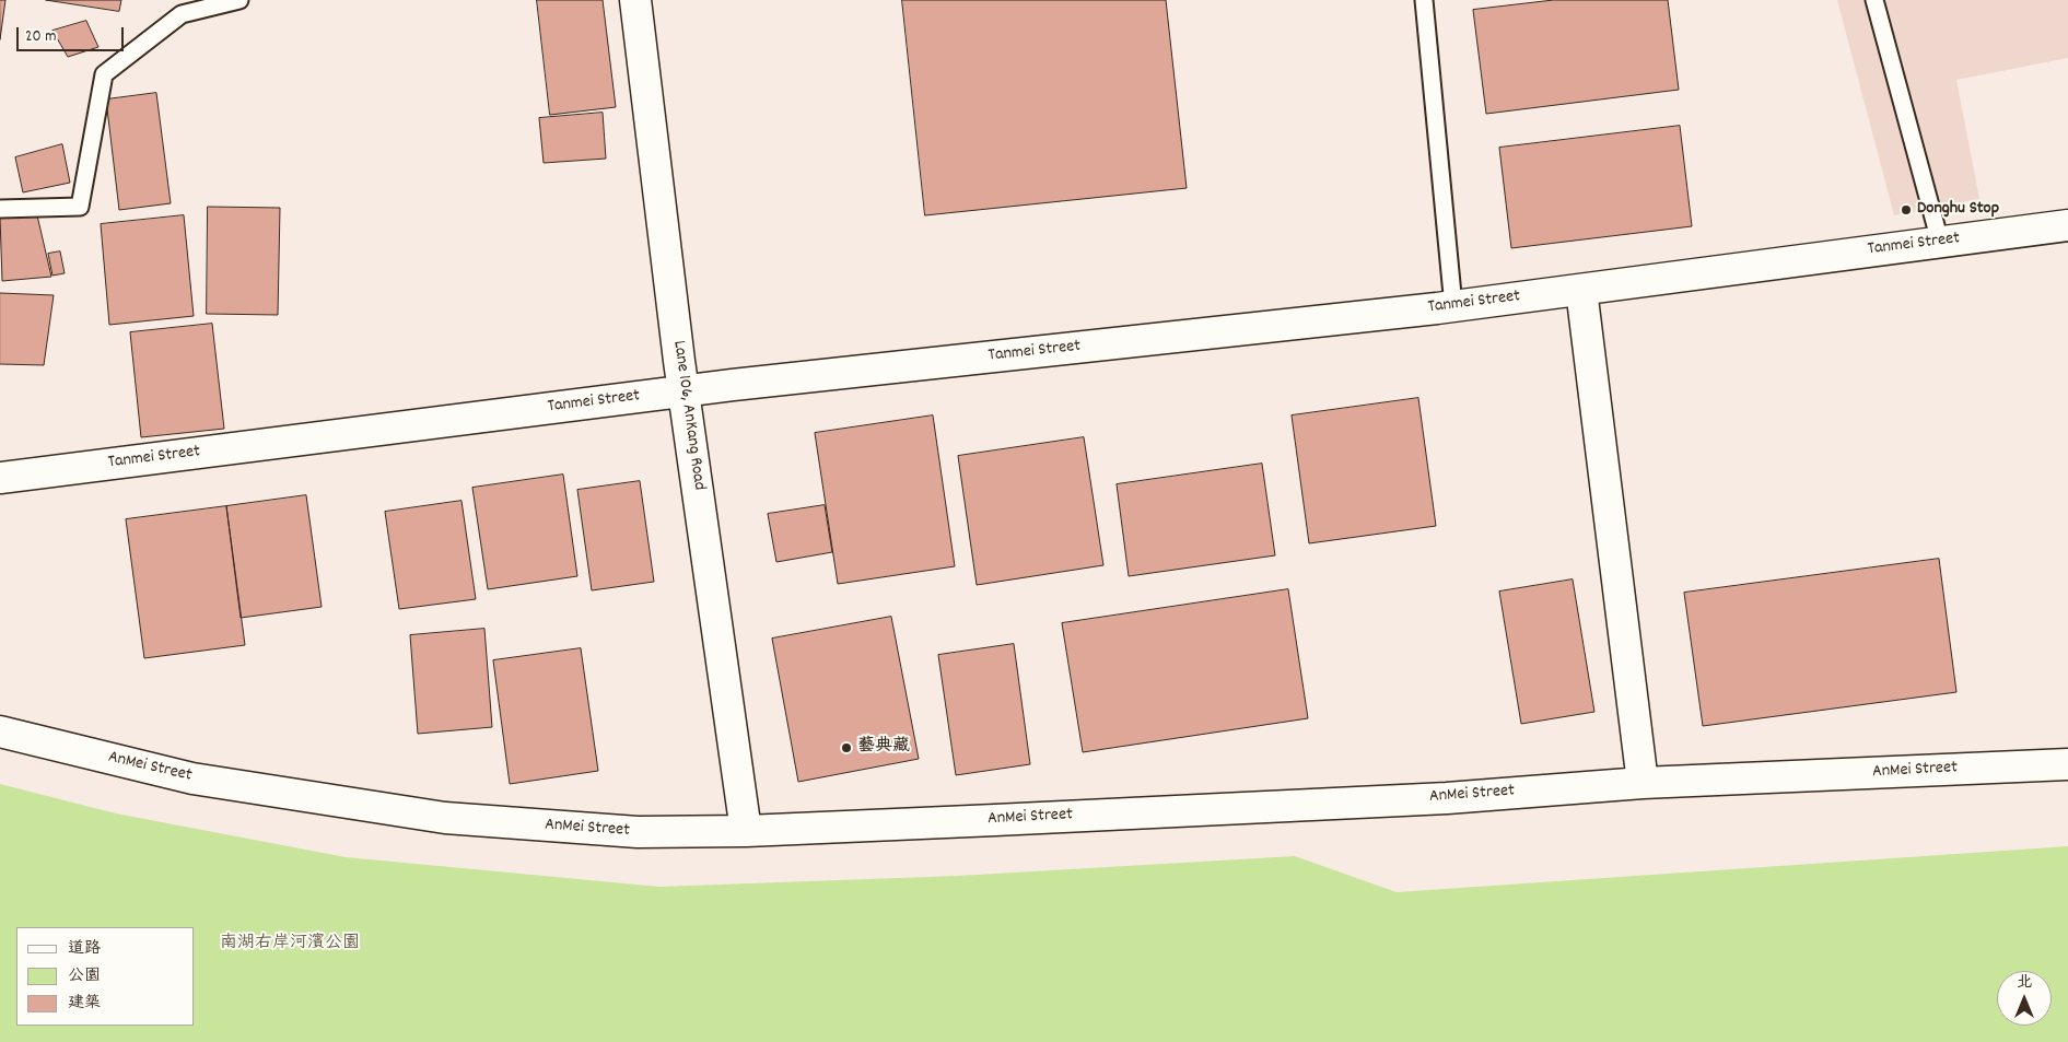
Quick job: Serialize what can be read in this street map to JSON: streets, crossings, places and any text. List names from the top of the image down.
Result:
{
  "streets": {
    "street": ["Tanmei Street", "Lane 106, AnKang Road", "AnMei Street"]
  },
  "crossings": [
    ["Tanmei Street", "Lane 106, AnKang Road"],
    ["Lane 106, AnKang Road", "AnMei Street"]
  ],
  "parks": ["南湖右岸河濱公園"],
  "places": ["Donghu Stop", "藝典藏"],
  "legend": ["道路", "公園", "建築"],
  "scale_bar": "20 m",
  "north": "top"
}
